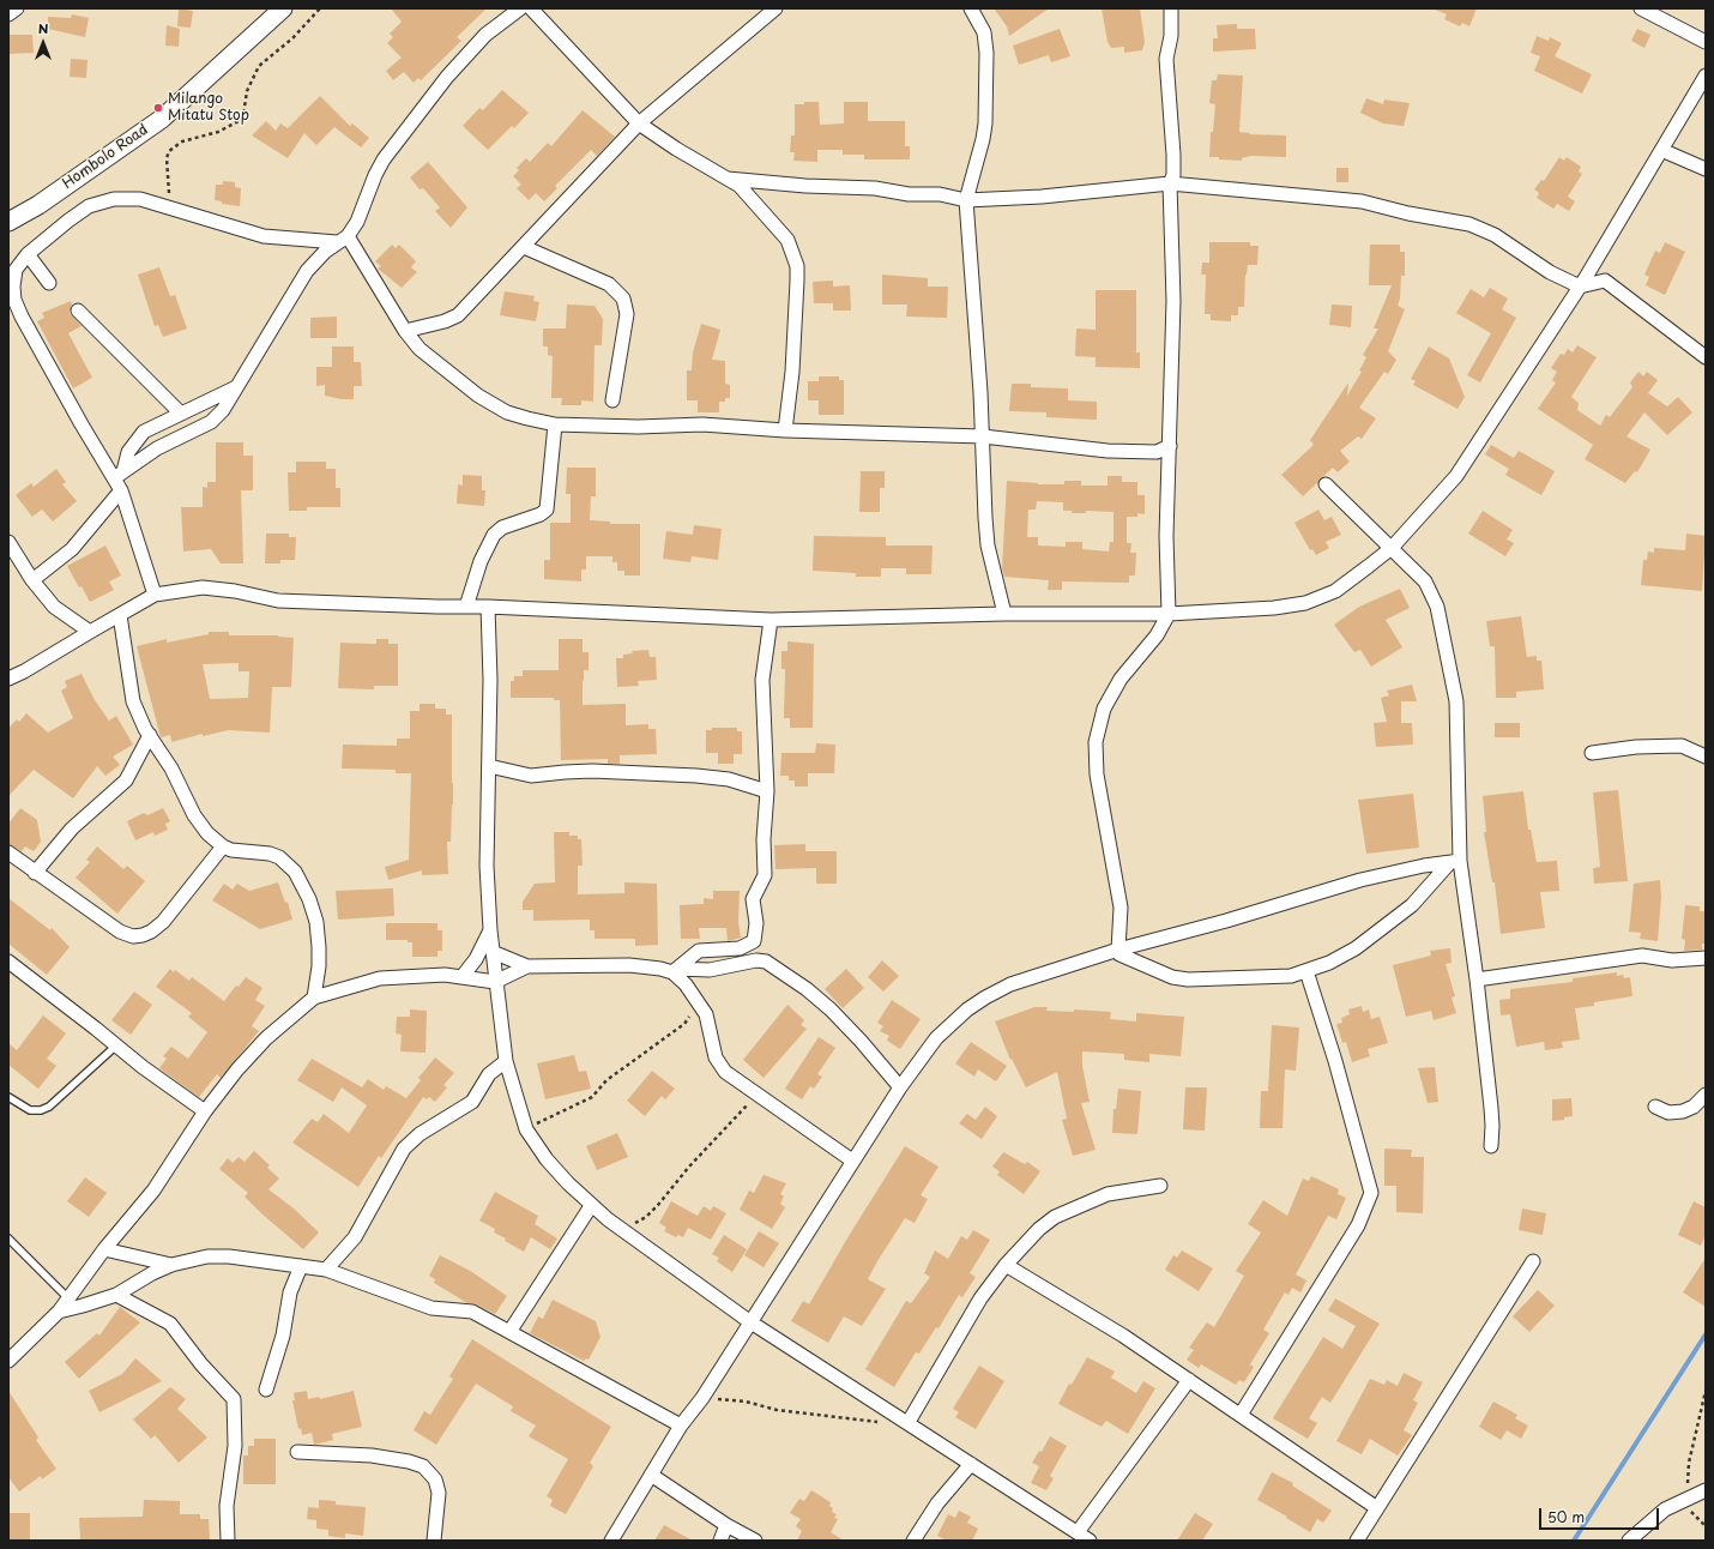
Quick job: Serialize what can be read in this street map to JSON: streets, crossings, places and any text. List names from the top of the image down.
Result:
{
  "streets": {
    "street": ["Hombolo Road"]
  },
  "places": ["Milango Mitatu Stop"],
  "scale_bar": "50 m",
  "north": "top"
}
